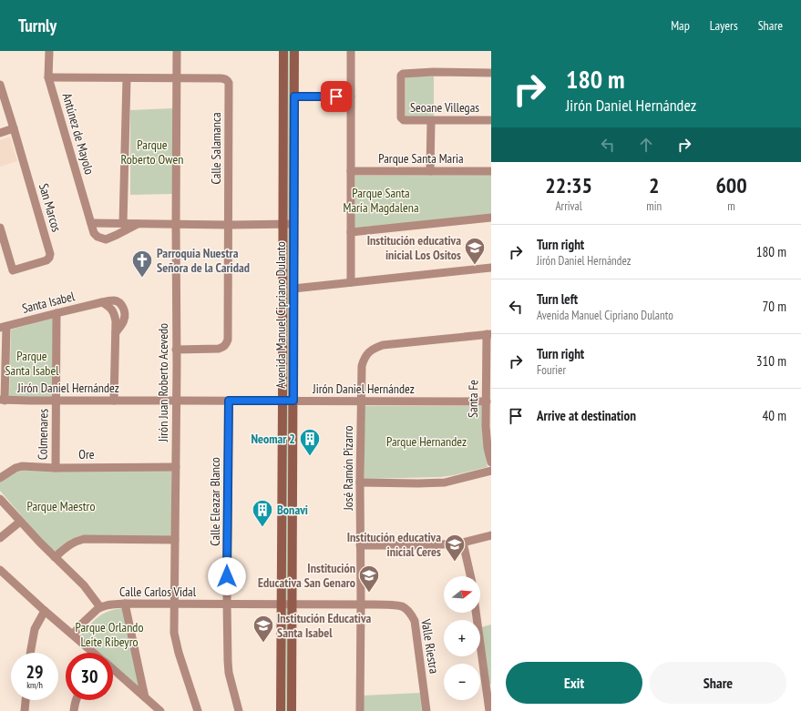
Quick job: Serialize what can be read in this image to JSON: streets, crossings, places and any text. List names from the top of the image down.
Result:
{
  "streets": {
    "main road": ["Avenida Manuel Cipriano Dulanto"],
    "street": [
      "Seoane Villegas",
      "Antúnez de Mayolo",
      "Calle Salamanca",
      "Parque Santa Maria",
      "San Marcos",
      "Santa Isabel",
      "Jirón Juan Roberto Acevedo",
      "Jirón Daniel Hernández",
      "Santa Fe",
      "Colmenares",
      "Ore",
      "José Ramón Pizarro",
      "Calle Eleazar Blanco",
      "Calle Carlos Vidal",
      "Valle Riestra"
    ]
  },
  "crossings": [
    ["Antúnez de Mayolo", "Calle Salamanca"],
    ["Antúnez de Mayolo", "Avenida Manuel Cipriano Dulanto"],
    ["Antúnez de Mayolo", "Jirón Juan Roberto Acevedo"],
    ["Calle Salamanca", "Jirón Juan Roberto Acevedo"],
    ["Santa Isabel", "Jirón Daniel Hernández"],
    ["Santa Isabel", "Colmenares"],
    ["Avenida Manuel Cipriano Dulanto", "Jirón Daniel Hernández"],
    ["Avenida Manuel Cipriano Dulanto", "Calle Carlos Vidal"],
    ["Jirón Juan Roberto Acevedo", "Jirón Daniel Hernández"],
    ["Jirón Juan Roberto Acevedo", "Ore"],
    ["Jirón Juan Roberto Acevedo", "Calle Carlos Vidal"],
    ["Jirón Daniel Hernández", "Santa Fe"],
    ["Jirón Daniel Hernández", "Colmenares"],
    ["Jirón Daniel Hernández", "José Ramón Pizarro"],
    ["Jirón Daniel Hernández", "Calle Eleazar Blanco"],
    ["Santa Fe", "José Ramón Pizarro"],
    ["Colmenares", "Ore"],
    ["José Ramón Pizarro", "Calle Carlos Vidal"],
    ["Calle Eleazar Blanco", "Calle Carlos Vidal"],
    ["Calle Carlos Vidal", "Valle Riestra"]
  ],
  "parks": [
    "Parque Roberto Owen",
    "Parque Santa María Magdalena",
    "Parque Santa Isabel",
    "Parque Hernandez",
    "Parque Maestro",
    "Parque Orlando Leite Ribeyro"
  ],
  "places": {
    "school or university": [
      "Institución educativa inicial Los Ositos",
      "Institución educativa inicial Ceres",
      "Institución Educativa San Genaro",
      "Institución Educativa Santa Isabel"
    ],
    "church": ["Parroquia Nuestra Señora de la Caridad"],
    "building": ["Neomar 2", "Bonavi"]
  },
  "north": "right",
  "page": {
    "header": "Turnly",
    "nav": ["Map", "Layers", "Share"],
    "turn": ["180 m", "Jirón Daniel Hernández"],
    "eta": [
      "22:35",
      "Arrival",
      "2",
      "min",
      "600",
      "m"
    ],
    "list": [
      {
        "name": "Turn right",
        "note": "Jirón Daniel Hernández",
        "value": "180 m"
      },
      {
        "name": "Turn left",
        "note": "Avenida Manuel Cipriano Dulanto",
        "value": "70 m"
      },
      {
        "name": "Turn right",
        "note": "Fourier",
        "value": "310 m"
      },
      {
        "name": "Arrive at destination",
        "value": "40 m"
      }
    ],
    "map_buttons": ["+", "−"],
    "speed": "29 km/h",
    "limit": "30",
    "buttons": ["Exit", "Share"]
  }
}
